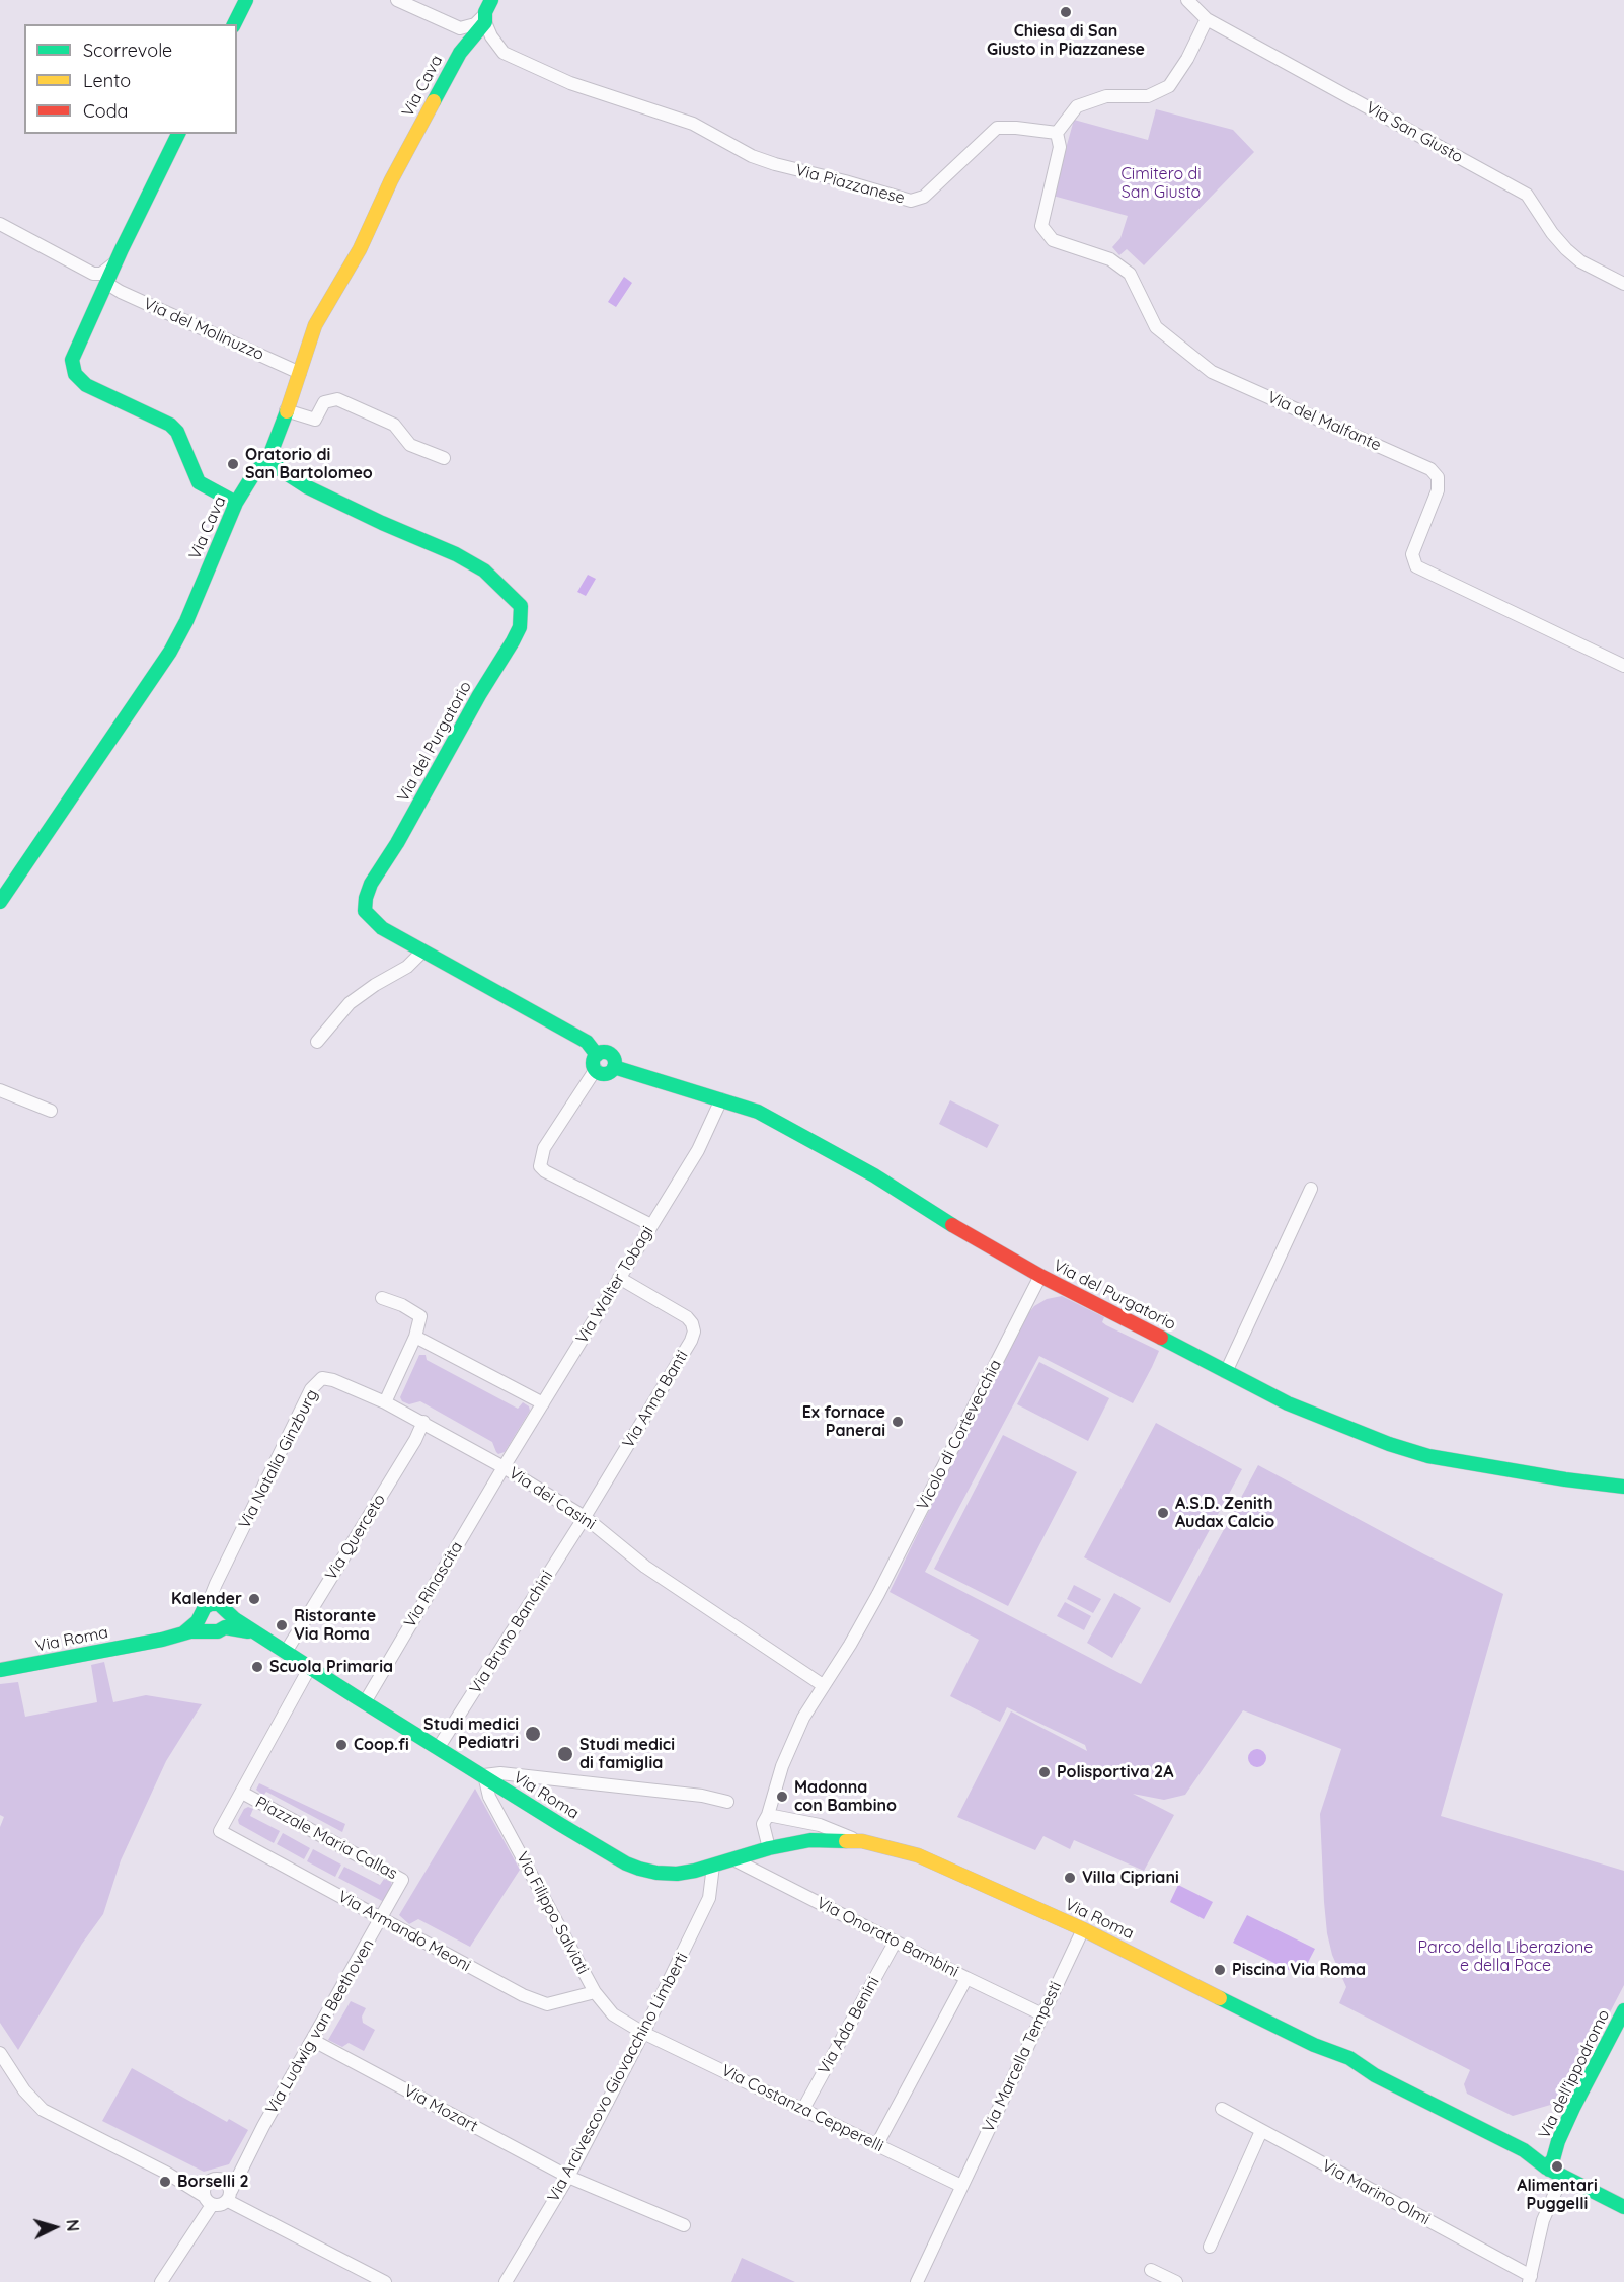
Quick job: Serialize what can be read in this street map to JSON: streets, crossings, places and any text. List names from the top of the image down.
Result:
{
  "streets": {
    "street": [
      "Via Cava",
      "Via San Giusto",
      "Via Piazzanese",
      "Via del Molinuzzo",
      "Via del Malfante",
      "Via del Purgatorio",
      "Via Walter Tobagi",
      "Via Anna Banti",
      "Vicolo di Cortevecchia",
      "Via Natalia Ginzburg",
      "Via dei Casini",
      "Via Querceto",
      "Via Rinascita",
      "Via Bruno Banchini",
      "Via Roma",
      "Piazzale Maria Callas",
      "Via Filippo Salviati",
      "Via Armando Meoni",
      "Via Onorato Bambini",
      "Via Ada Benini",
      "Via Ludwig van Beethoven",
      "Via Marcella Tempesti",
      "Via dell'ippodromo",
      "Via Arcivescovo Giovacchino Limberti",
      "Via Mozart",
      "Via Costanza Cepperelli",
      "Via Marino Olmi"
    ]
  },
  "crossings": [
    ["Via Cava", "Via Piazzanese"],
    ["Via Cava", "Via del Molinuzzo"],
    ["Via Cava", "Via del Purgatorio"],
    ["Via Piazzanese", "Via del Malfante"],
    ["Via del Purgatorio", "Via Walter Tobagi"],
    ["Via del Purgatorio", "Vicolo di Cortevecchia"],
    ["Via Walter Tobagi", "Via Anna Banti"],
    ["Via Walter Tobagi", "Via dei Casini"],
    ["Via Walter Tobagi", "Via Rinascita"],
    ["Via Anna Banti", "Via dei Casini"],
    ["Via Anna Banti", "Via Bruno Banchini"],
    ["Vicolo di Cortevecchia", "Via dei Casini"],
    ["Via Natalia Ginzburg", "Via dei Casini"],
    ["Via Natalia Ginzburg", "Via Roma"],
    ["Via dei Casini", "Via Querceto"],
    ["Via dei Casini", "Via Rinascita"],
    ["Via dei Casini", "Via Bruno Banchini"],
    ["Via Querceto", "Via Roma"],
    ["Via Rinascita", "Via Roma"],
    ["Via Bruno Banchini", "Via Roma"],
    ["Via Roma", "Via Filippo Salviati"],
    ["Via Roma", "Via Onorato Bambini"],
    ["Via Roma", "Via Marcella Tempesti"],
    ["Via Roma", "Via dell'ippodromo"],
    ["Via Roma", "Via Arcivescovo Giovacchino Limberti"],
    ["Piazzale Maria Callas", "Via Armando Meoni"],
    ["Piazzale Maria Callas", "Via Ludwig van Beethoven"],
    ["Via Filippo Salviati", "Via Armando Meoni"],
    ["Via Filippo Salviati", "Via Arcivescovo Giovacchino Limberti"],
    ["Via Filippo Salviati", "Via Costanza Cepperelli"],
    ["Via Armando Meoni", "Via Ludwig van Beethoven"],
    ["Via Onorato Bambini", "Via Ada Benini"],
    ["Via Onorato Bambini", "Via Marcella Tempesti"],
    ["Via Ada Benini", "Via Costanza Cepperelli"],
    ["Via Ludwig van Beethoven", "Via Mozart"],
    ["Via Marcella Tempesti", "Via Costanza Cepperelli"],
    ["Via Arcivescovo Giovacchino Limberti", "Via Mozart"],
    ["Via Arcivescovo Giovacchino Limberti", "Via Costanza Cepperelli"]
  ],
  "parks": ["Cimitero di San Giusto", "Parco della Liberazione e della Pace"],
  "places": [
    "Chiesa di San Giusto in Piazzanese",
    "Oratorio di San Bartolomeo",
    "Ex fornace Panerai",
    "A.S.D. Zenith Audax Calcio",
    "Kalender",
    "Ristorante Via Roma",
    "Scuola Primaria",
    "Studi medici Pediatri",
    "Coop.fi",
    "Studi medici di famiglia",
    "Polisportiva 2A",
    "Madonna con Bambino",
    "Villa Cipriani",
    "Piscina Via Roma",
    "Alimentari Puggelli",
    "Borselli 2"
  ],
  "legend": ["Scorrevole", "Lento", "Coda"],
  "north": "right"
}
